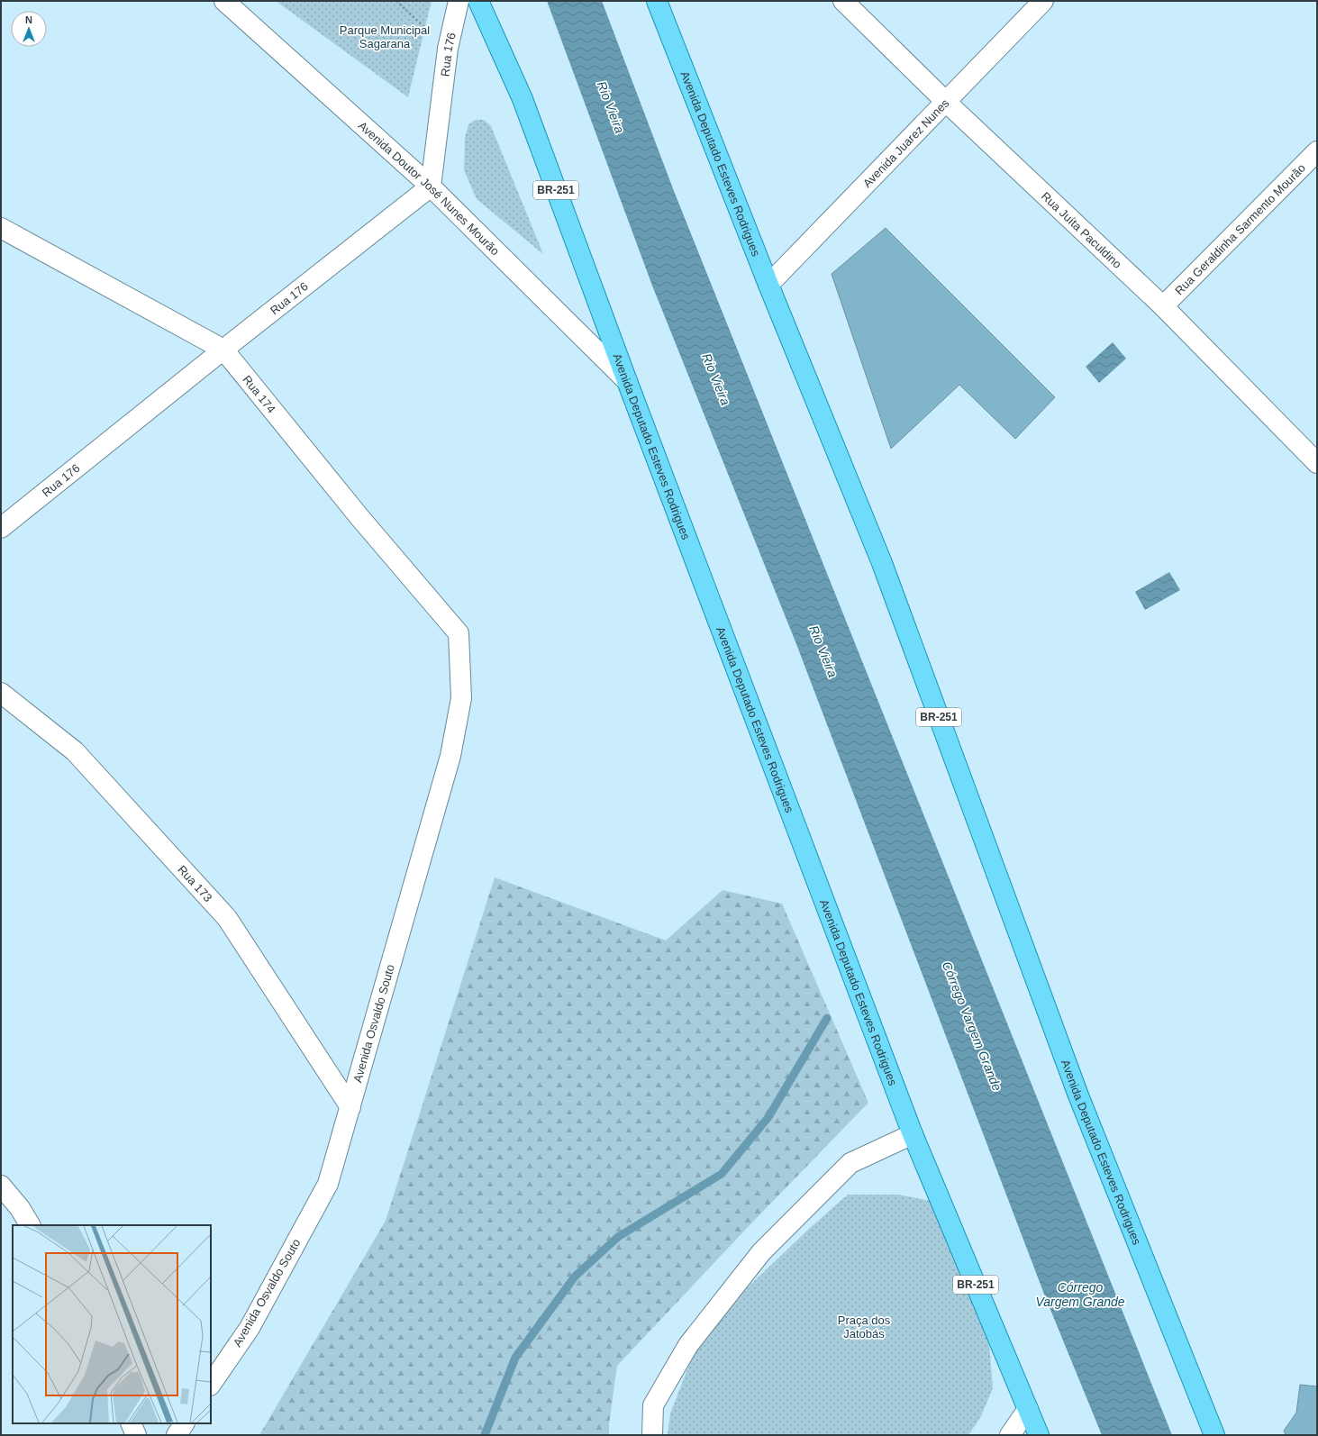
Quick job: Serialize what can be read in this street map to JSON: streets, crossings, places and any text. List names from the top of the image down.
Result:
{
  "streets": {
    "main road": ["Avenida Deputado Esteves Rodrigues", "BR-251"],
    "street": [
      "Rua 176",
      "Avenida Juarez Nunes",
      "Avenida Doutor José Nunes Mourão",
      "Rua Geraldinha Sarmento Mourão",
      "Rua Juíta Paculdino",
      "Rua 174",
      "Rua 173",
      "Avenida Osvaldo Souto"
    ]
  },
  "crossings": [
    ["Rua 176", "Avenida Doutor José Nunes Mourão"],
    ["Rua 176", "Rua 174"],
    ["Avenida Juarez Nunes", "Avenida Deputado Esteves Rodrigues"],
    ["Avenida Juarez Nunes", "Rua Juíta Paculdino"],
    ["Avenida Deputado Esteves Rodrigues", "Avenida Doutor José Nunes Mourão"],
    ["Rua Geraldinha Sarmento Mourão", "Rua Juíta Paculdino"],
    ["Rua 174", "Avenida Osvaldo Souto"],
    ["Rua 173", "Avenida Osvaldo Souto"]
  ],
  "water": ["Rio Vieira", "Córrego Vargem Grande"],
  "parks": ["Parque Municipal Sagarana", "Praça dos Jatobás"],
  "north": "top"
}
